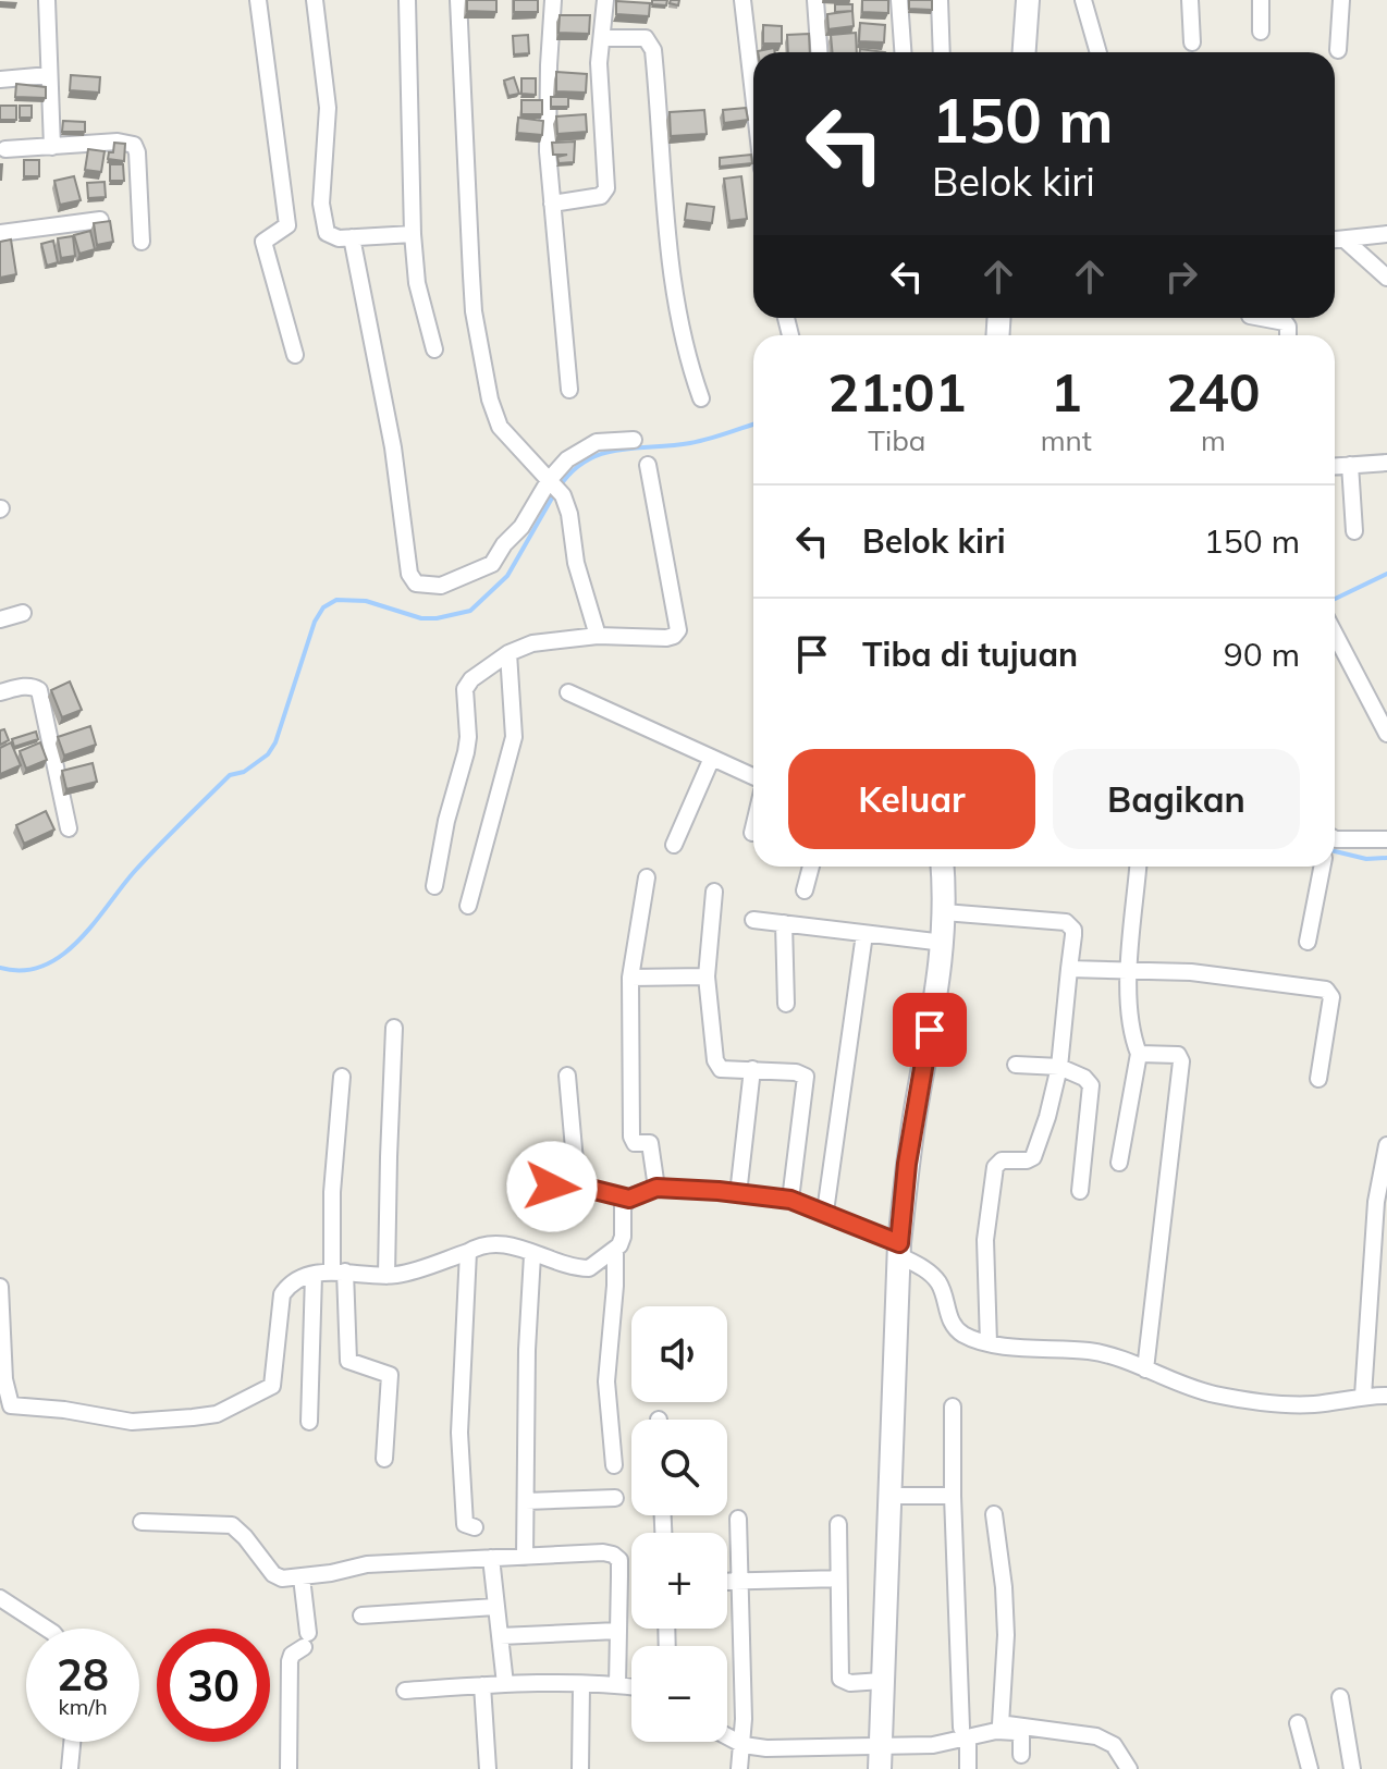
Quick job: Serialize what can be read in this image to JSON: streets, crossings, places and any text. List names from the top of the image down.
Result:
{
  "page": {
    "turn": ["150 m", "Belok kiri"],
    "eta": [
      "21:01",
      "Tiba",
      "1",
      "mnt",
      "240",
      "m"
    ],
    "list": [
      {
        "name": "Belok kiri",
        "value": "150 m"
      },
      {
        "name": "Tiba di tujuan",
        "value": "90 m"
      }
    ],
    "buttons": ["Keluar", "Bagikan"],
    "map_buttons": ["+", "−"],
    "speed": "28 km/h",
    "limit": "30"
  }
}
